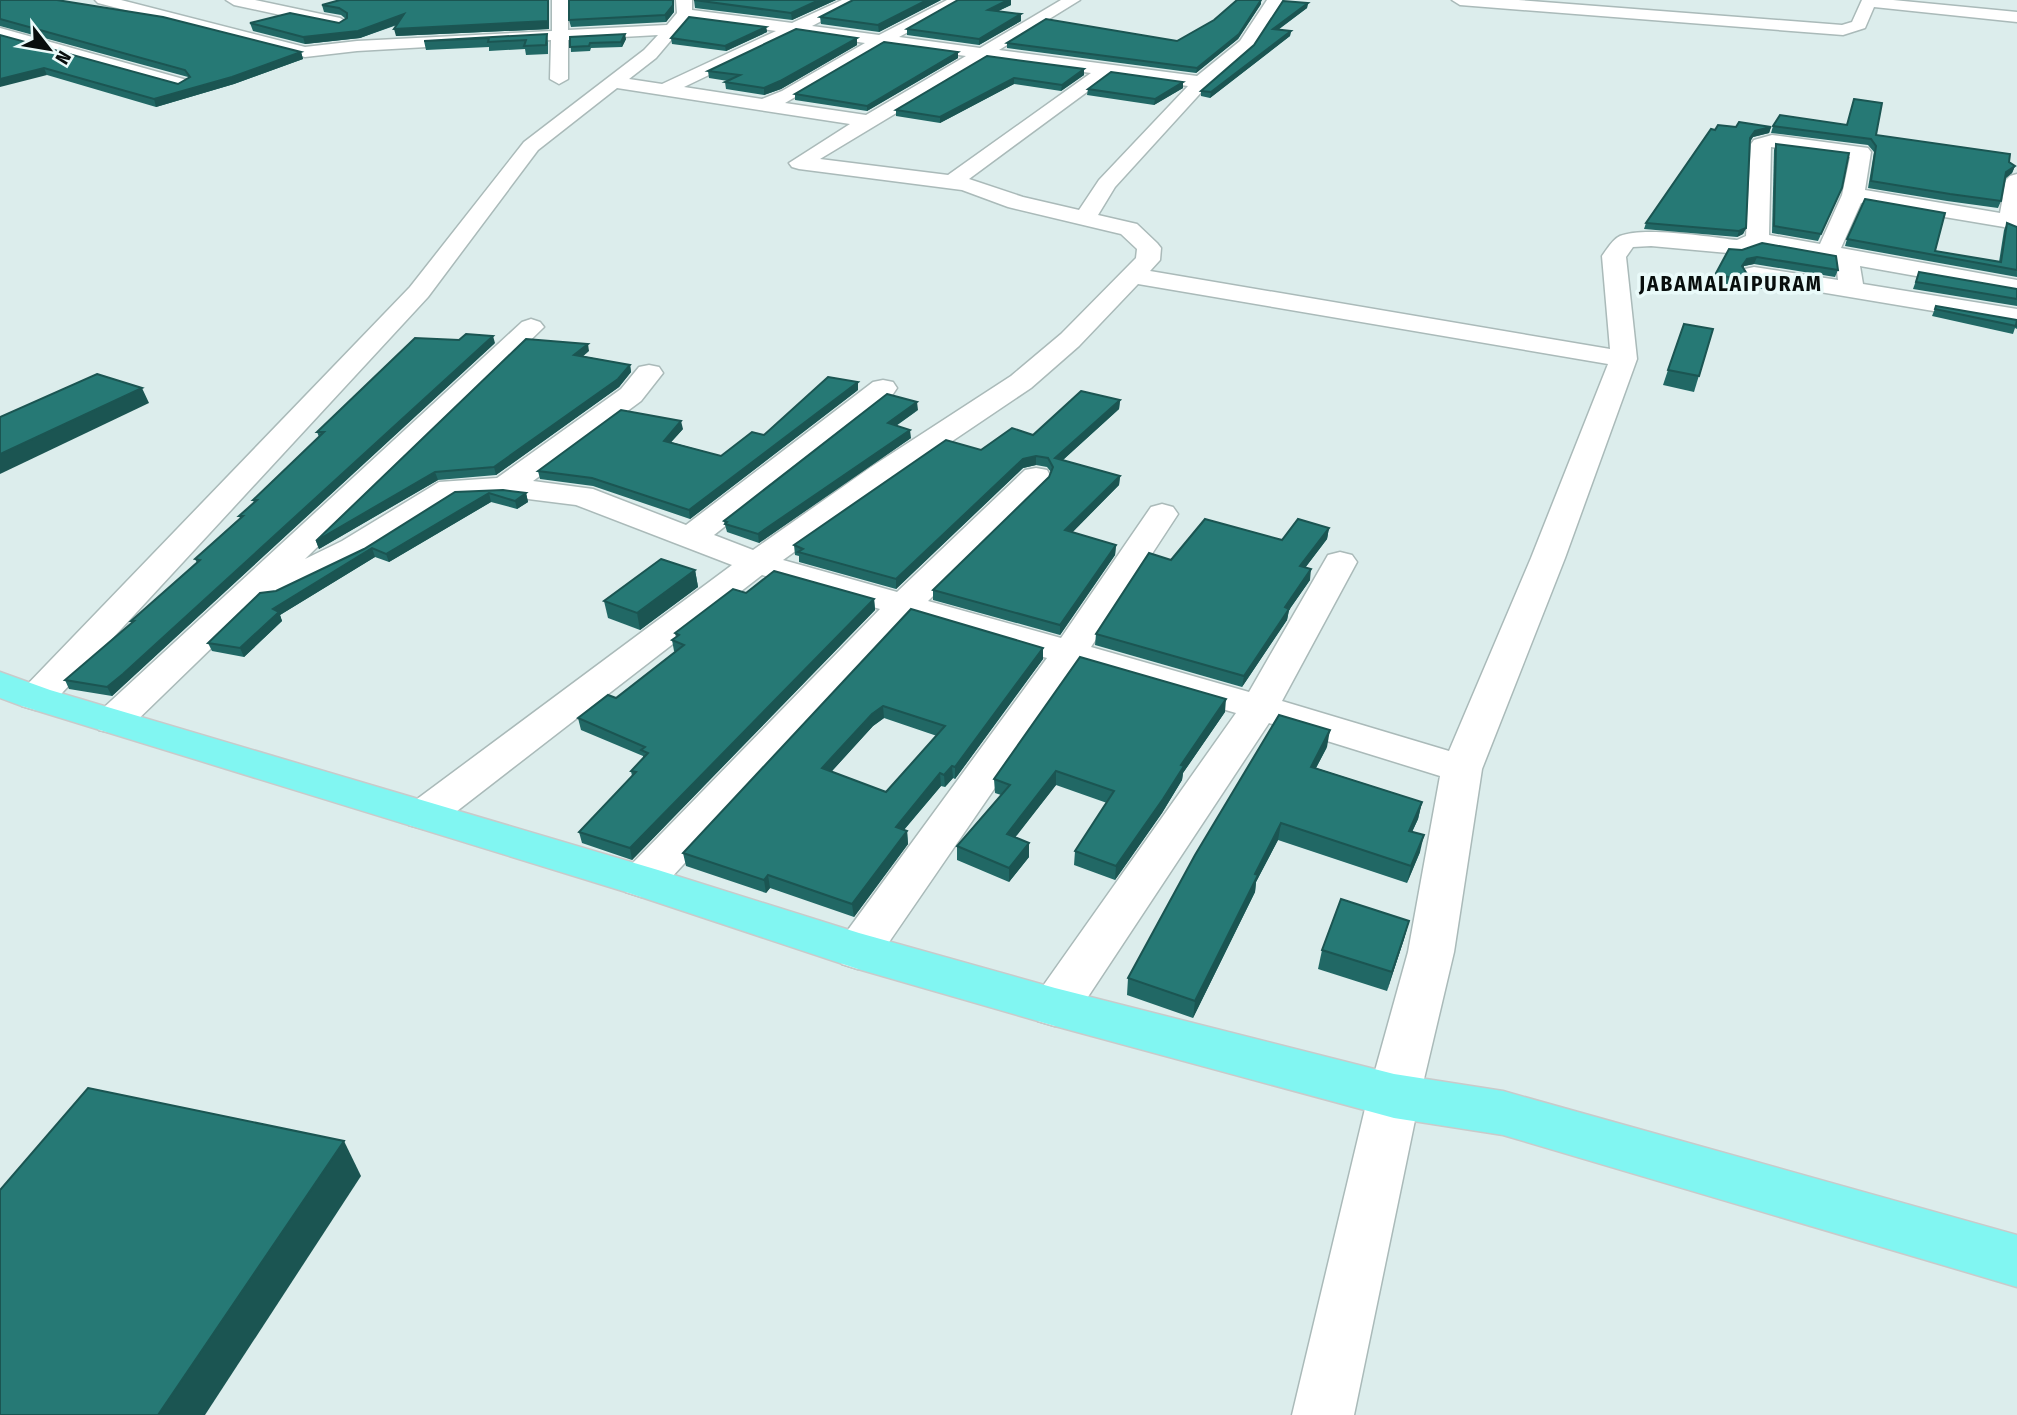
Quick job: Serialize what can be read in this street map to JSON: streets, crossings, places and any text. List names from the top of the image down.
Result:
{
  "districts": ["JABAMALAIPURAM"],
  "north": "bottom right"
}
